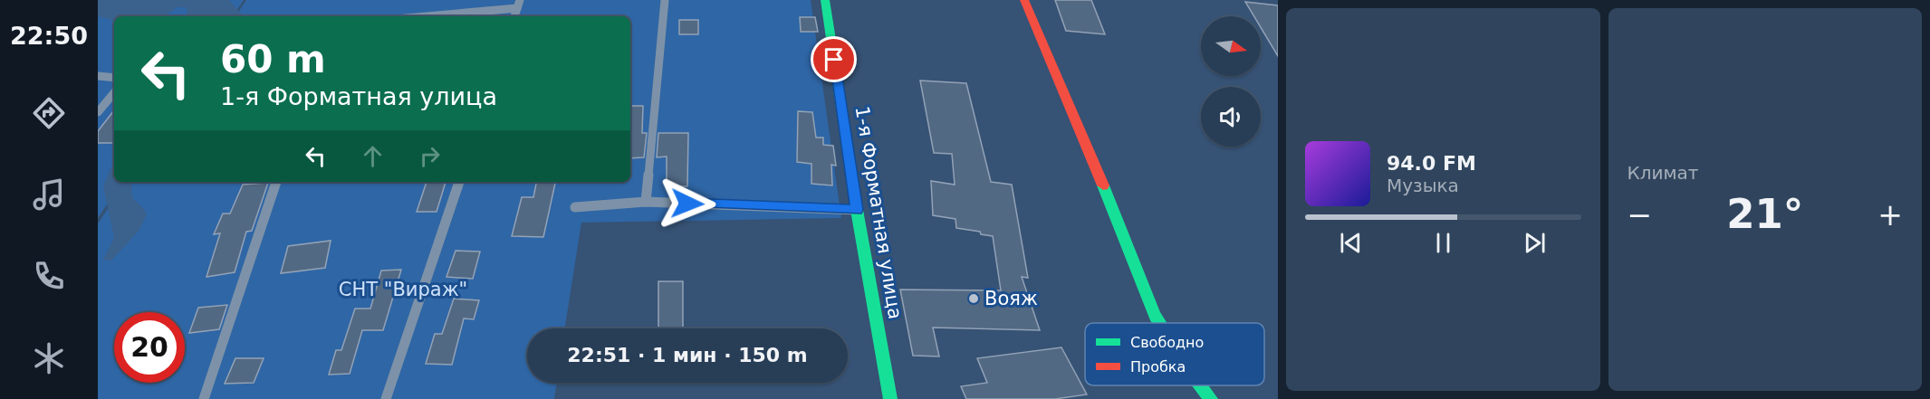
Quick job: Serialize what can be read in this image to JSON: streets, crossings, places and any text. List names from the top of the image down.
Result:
{
  "streets": {
    "street": ["1-я Форматная улица"]
  },
  "parks": ["СНТ \"Вираж\""],
  "places": ["Вояж"],
  "legend": ["Свободно", "Пробка"],
  "north": "right",
  "page": {
    "tabs": "22:50",
    "tile": "Климат",
    "turn": ["60 m", "1-я Форматная улица"],
    "song": ["94.0 FM", "Музыка"],
    "heat": ["−", "21°", "+"],
    "limit": "20",
    "trip": "22:51 · 1 мин · 150 m"
  }
}
